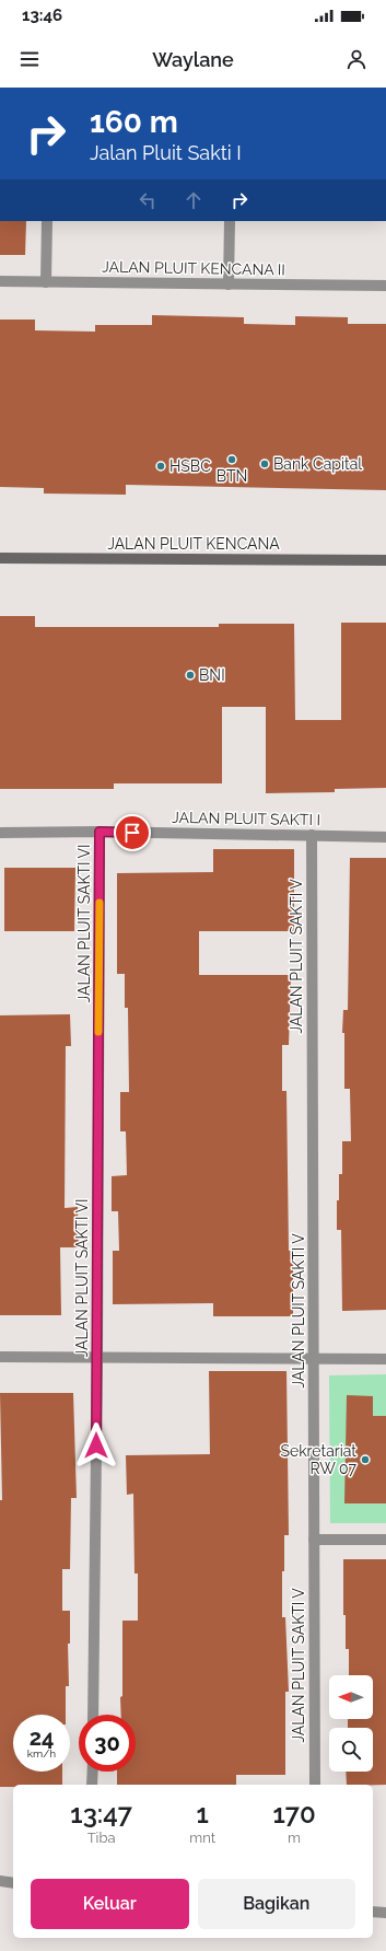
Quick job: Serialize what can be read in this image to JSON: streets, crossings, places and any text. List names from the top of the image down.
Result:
{
  "streets": {
    "street": [
      "JALAN PLUIT KENCANA II",
      "JALAN PLUIT KENCANA",
      "JALAN PLUIT SAKTI I",
      "JALAN PLUIT SAKTI VI",
      "JALAN PLUIT SAKTI V"
    ]
  },
  "crossings": [
    ["JALAN PLUIT SAKTI I", "JALAN PLUIT SAKTI VI"],
    ["JALAN PLUIT SAKTI I", "JALAN PLUIT SAKTI V"]
  ],
  "places": [
    "BTN",
    "Bank Capital",
    "HSBC",
    "BNI",
    "Sekretariat RW 07"
  ],
  "north": "left",
  "page": {
    "status": "13:46",
    "header": "Waylane",
    "turn": ["160 m", "Jalan Pluit Sakti I"],
    "speed": "24 km/h",
    "limit": "30",
    "eta": [
      "13:47",
      "Tiba",
      "1",
      "mnt",
      "170",
      "m"
    ],
    "buttons": ["Keluar", "Bagikan"]
  }
}
